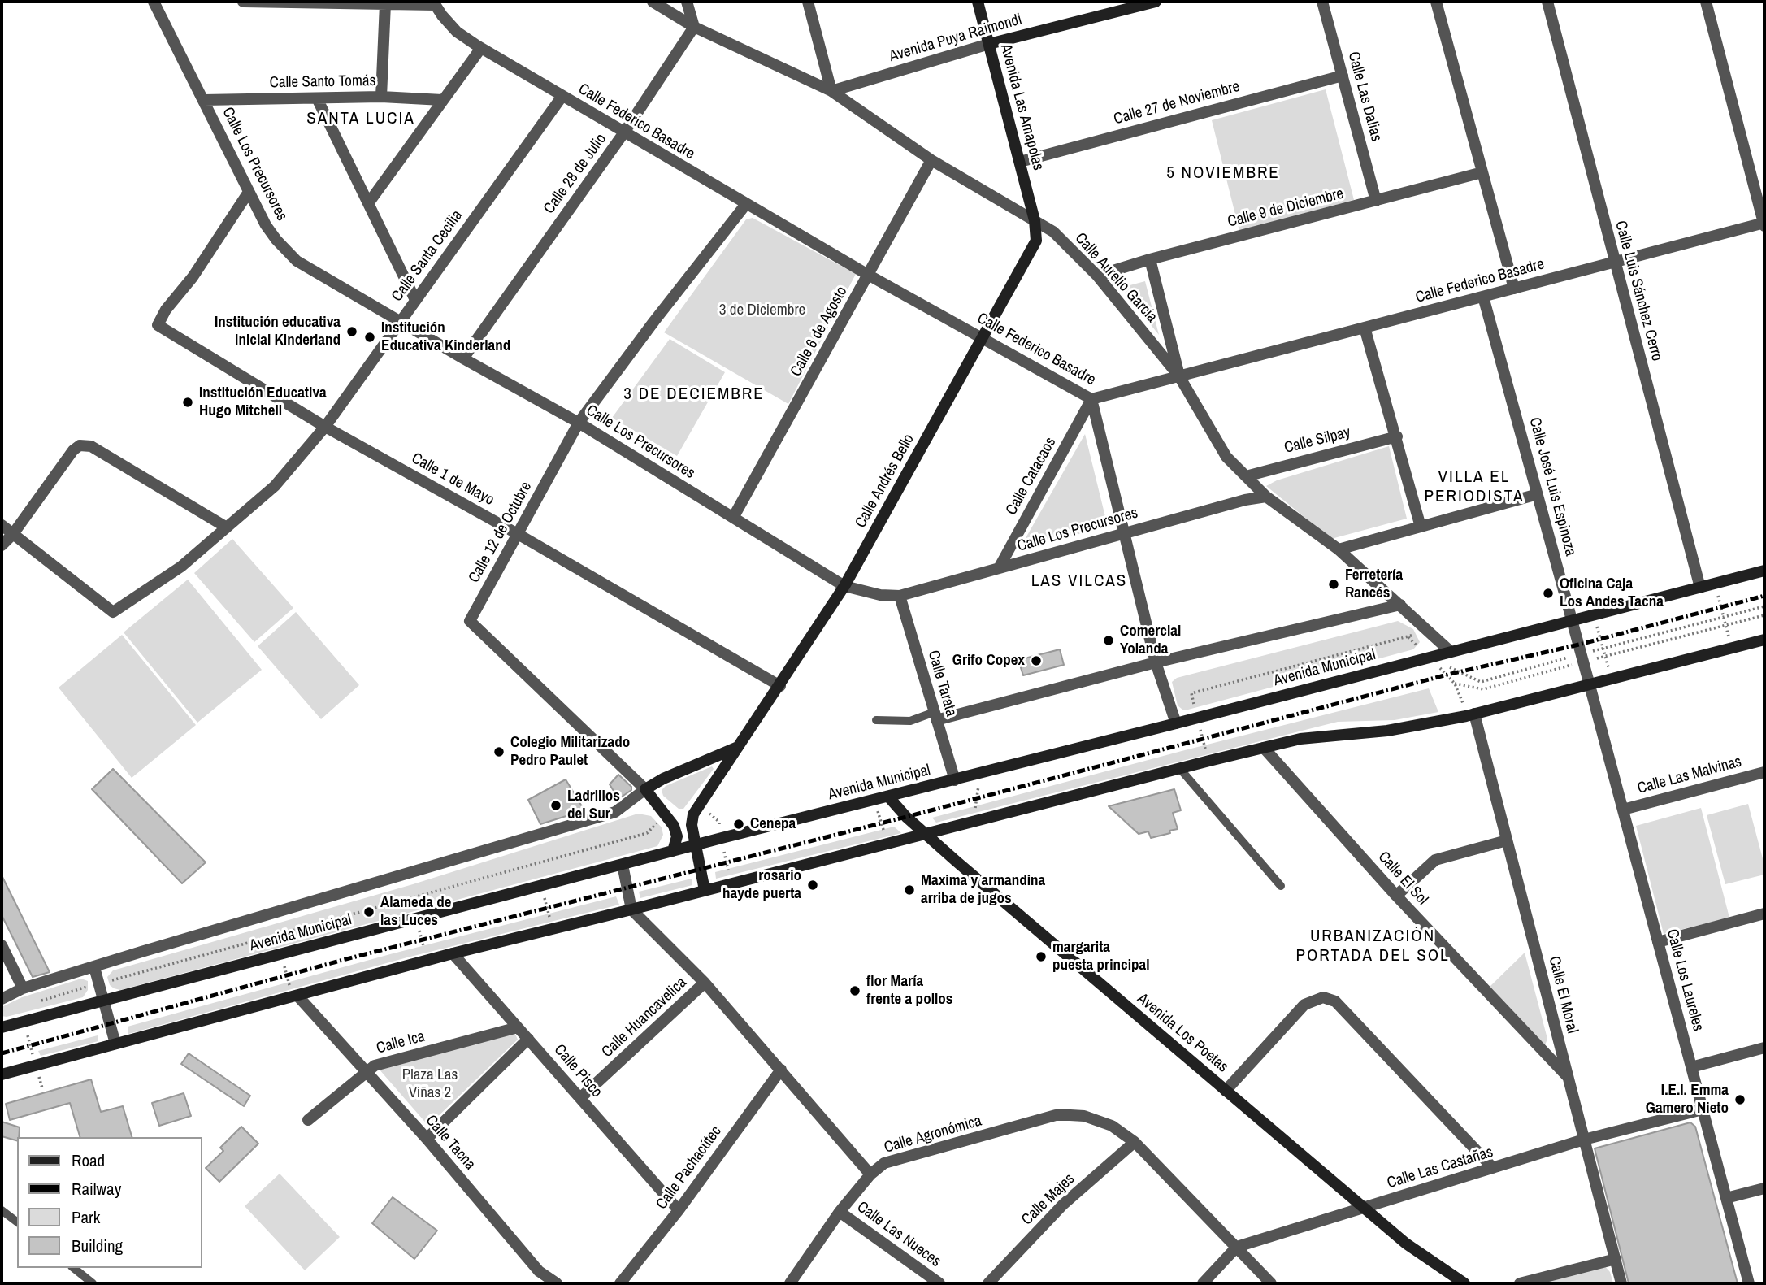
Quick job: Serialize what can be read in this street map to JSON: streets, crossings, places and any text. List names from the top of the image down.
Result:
{
  "streets": {
    "main road": [
      "Avenida Puya Raimondi",
      "Avenida Las Amapolas",
      "Calle Andrés Bello",
      "Calle 12 de Octubre",
      "Avenida Municipal",
      "Avenida Los Poetas"
    ],
    "street": [
      "Calle Santo Tomás",
      "Calle Las Dalias",
      "Calle 27 de Noviembre",
      "Calle Federico Basadre",
      "Calle Los Precursores",
      "Calle 28 de Julio",
      "Calle 9 de Diciembre",
      "Calle Santa Cecilia",
      "Calle Aurelio García",
      "Calle Luis Sánchez Cerro",
      "Calle 6 de Agosto",
      "Calle Silpay",
      "Calle Catacaos",
      "Calle 1 de Mayo",
      "Calle José Luis Espinoza",
      "Calle Tarata",
      "Calle Las Malvinas",
      "Calle El Sol",
      "Calle Los Laureles",
      "Calle El Moral",
      "Calle Huancavelica",
      "Calle Ica",
      "Calle Pisco",
      "Calle Agronómica",
      "Calle Tacna",
      "Calle Pachacútec",
      "Calle Las Castañas",
      "Calle Majes",
      "Calle Las Nueces"
    ]
  },
  "crossings": [
    ["Avenida Puya Raimondi", "Avenida Las Amapolas"],
    ["Avenida Puya Raimondi", "Calle Aurelio García"],
    ["Calle Santo Tomás", "Calle Los Precursores"],
    ["Calle Las Dalias", "Calle 27 de Noviembre"],
    ["Calle Las Dalias", "Calle 9 de Diciembre"],
    ["Calle 27 de Noviembre", "Avenida Las Amapolas"],
    ["Avenida Las Amapolas", "Calle Aurelio García"],
    ["Avenida Las Amapolas", "Calle Andrés Bello"],
    ["Calle Federico Basadre", "Calle 28 de Julio"],
    ["Calle Federico Basadre", "Calle Santa Cecilia"],
    ["Calle Federico Basadre", "Calle Aurelio García"],
    ["Calle Federico Basadre", "Calle Luis Sánchez Cerro"],
    ["Calle Federico Basadre", "Calle 6 de Agosto"],
    ["Calle Federico Basadre", "Calle Catacaos"],
    ["Calle Federico Basadre", "Calle Andrés Bello"],
    ["Calle Federico Basadre", "Calle José Luis Espinoza"],
    ["Calle Federico Basadre", "Calle 12 de Octubre"],
    ["Calle Los Precursores", "Calle 28 de Julio"],
    ["Calle Los Precursores", "Calle Santa Cecilia"],
    ["Calle Los Precursores", "Calle Aurelio García"],
    ["Calle Los Precursores", "Calle 6 de Agosto"],
    ["Calle Los Precursores", "Calle Catacaos"],
    ["Calle Los Precursores", "Calle 1 de Mayo"],
    ["Calle Los Precursores", "Calle Andrés Bello"],
    ["Calle Los Precursores", "Calle 12 de Octubre"],
    ["Calle Los Precursores", "Calle Tarata"],
    ["Calle 28 de Julio", "Calle Aurelio García"],
    ["Calle 9 de Diciembre", "Calle Aurelio García"],
    ["Calle Santa Cecilia", "Calle 1 de Mayo"],
    ["Calle Aurelio García", "Calle 6 de Agosto"],
    ["Calle Aurelio García", "Calle Silpay"],
    ["Calle Aurelio García", "Calle Andrés Bello"],
    ["Calle Aurelio García", "Avenida Municipal"],
    ["Calle Luis Sánchez Cerro", "Avenida Municipal"],
    ["Calle 1 de Mayo", "Calle Andrés Bello"],
    ["Calle 1 de Mayo", "Calle 12 de Octubre"],
    ["Calle Andrés Bello", "Avenida Municipal"],
    ["Calle José Luis Espinoza", "Avenida Municipal"],
    ["Calle José Luis Espinoza", "Calle Los Laureles"],
    ["Calle 12 de Octubre", "Avenida Municipal"],
    ["Avenida Municipal", "Calle Tarata"],
    ["Avenida Municipal", "Avenida Los Poetas"],
    ["Calle Las Malvinas", "Calle Los Laureles"],
    ["Calle El Sol", "Calle El Moral"],
    ["Calle Los Laureles", "Calle Las Castañas"],
    ["Calle El Moral", "Calle Las Castañas"],
    ["Calle Huancavelica", "Calle Pisco"],
    ["Avenida Los Poetas", "Calle Las Castañas"],
    ["Calle Ica", "Calle Pisco"],
    ["Calle Ica", "Calle Tacna"],
    ["Calle Pisco", "Calle Pachacútec"],
    ["Calle Agronómica", "Calle Las Castañas"],
    ["Calle Agronómica", "Calle Majes"],
    ["Calle Agronómica", "Calle Las Nueces"]
  ],
  "districts": [
    "SANTA LUCIA",
    "5 NOVIEMBRE",
    "3 DE DECIEMBRE",
    "VILLA EL PERIODISTA",
    "LAS VILCAS",
    "URBANIZACIÓN PORTADA DEL SOL"
  ],
  "parks": ["3 de Diciembre", "Plaza Las Viñas 2"],
  "places": [
    "Institución educativa inicial Kinderland",
    "Institución Educativa Kinderland",
    "Institución Educativa Hugo Mitchell",
    "Ferretería Rancés",
    "Oficina Caja Los Andes Tacna",
    "Comercial Yolanda",
    "Grifo Copex",
    "Colegio Militarizado Pedro Paulet",
    "Ladrillos del Sur",
    "Cenepa",
    "rosario hayde puerta",
    "Maxima y armandina arriba de jugos",
    "Alameda de las Luces",
    "margarita puesta principal",
    "flor María frente a pollos",
    "I.E.I. Emma Gamero Nieto"
  ],
  "legend": [
    "Road",
    "Railway",
    "Park",
    "Building"
  ]
}
